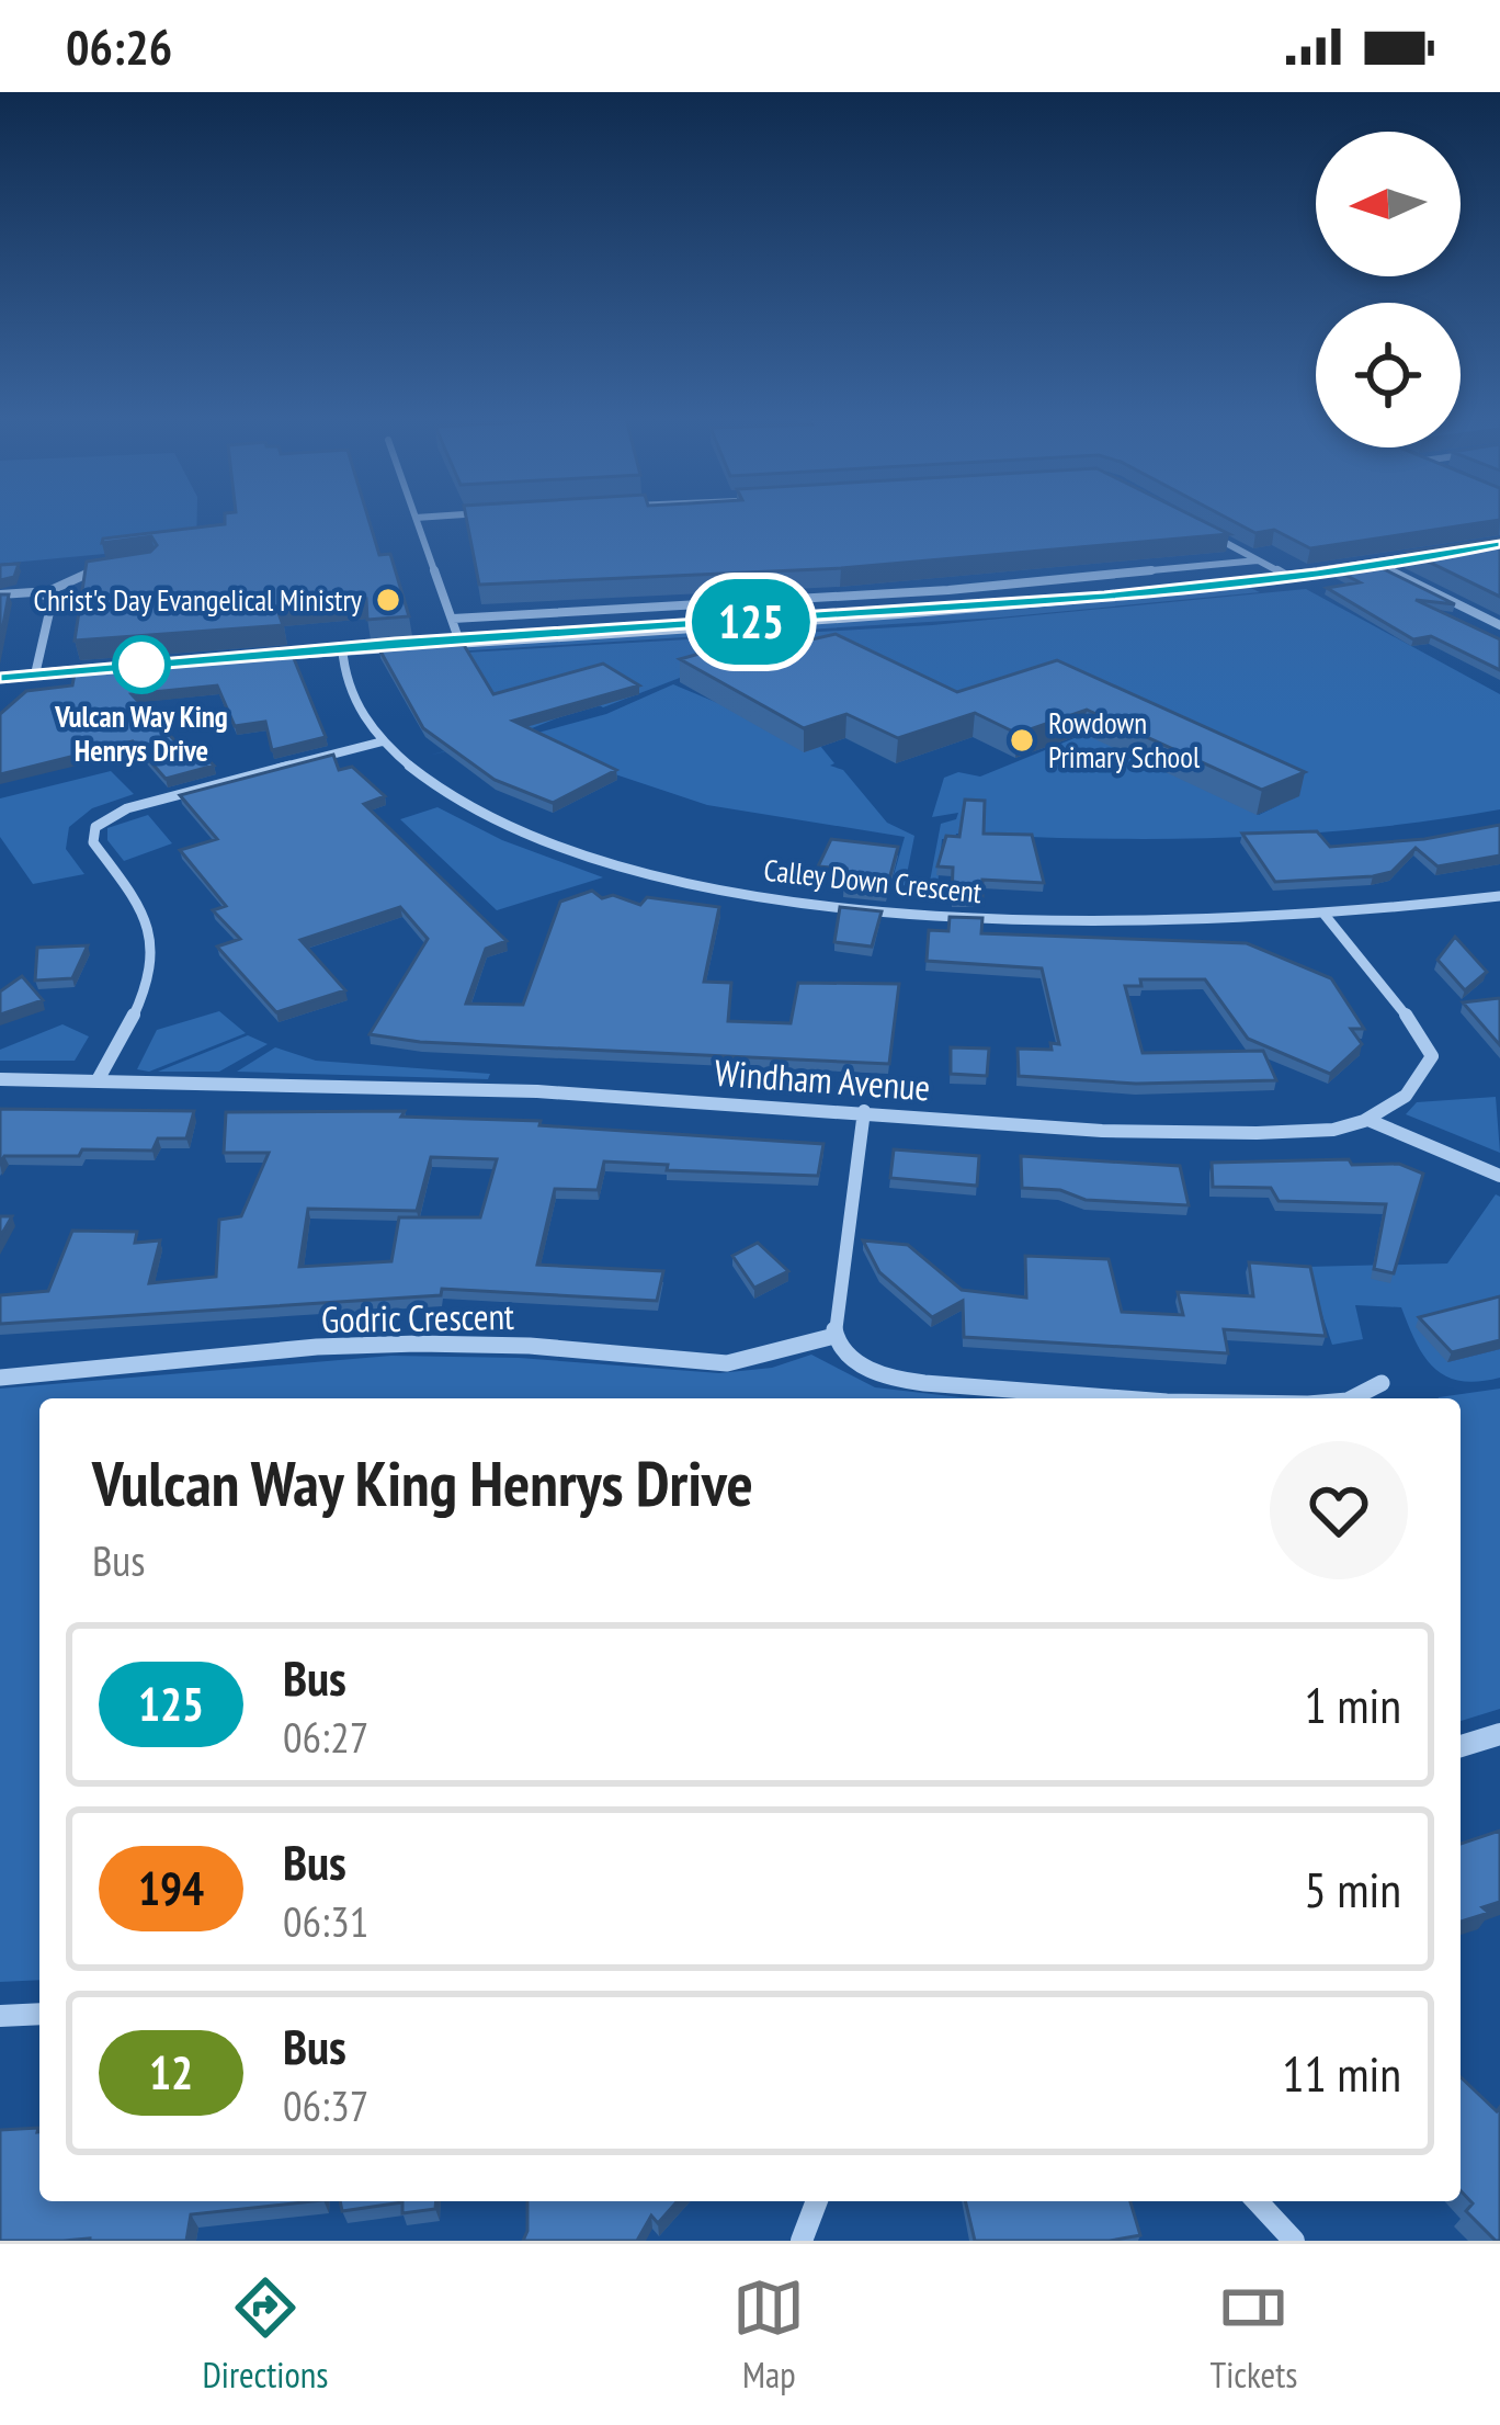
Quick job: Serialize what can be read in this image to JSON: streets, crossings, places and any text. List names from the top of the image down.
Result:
{
  "streets": {
    "street": ["Calley Down Crescent", "Windham Avenue", "Godric Crescent"]
  },
  "places": ["Christ's Day Evangelical Ministry", "Vulcan Way King Henrys Drive", "Rowdown Primary School"],
  "lines": ["bus line 125"],
  "north": "left",
  "page": {
    "status": "06:26",
    "on_map": "125",
    "heading": ["Vulcan Way King Henrys Drive", "Bus"],
    "list": [
      {
        "mark": "125",
        "name": "Bus",
        "note": "06:27",
        "value": "1 min"
      },
      {
        "mark": "194",
        "name": "Bus",
        "note": "06:31",
        "value": "5 min"
      },
      {
        "mark": "12",
        "name": "Bus",
        "note": "06:37",
        "value": "11 min"
      }
    ],
    "tabs": ["Directions", "Map", "Tickets"]
  }
}
